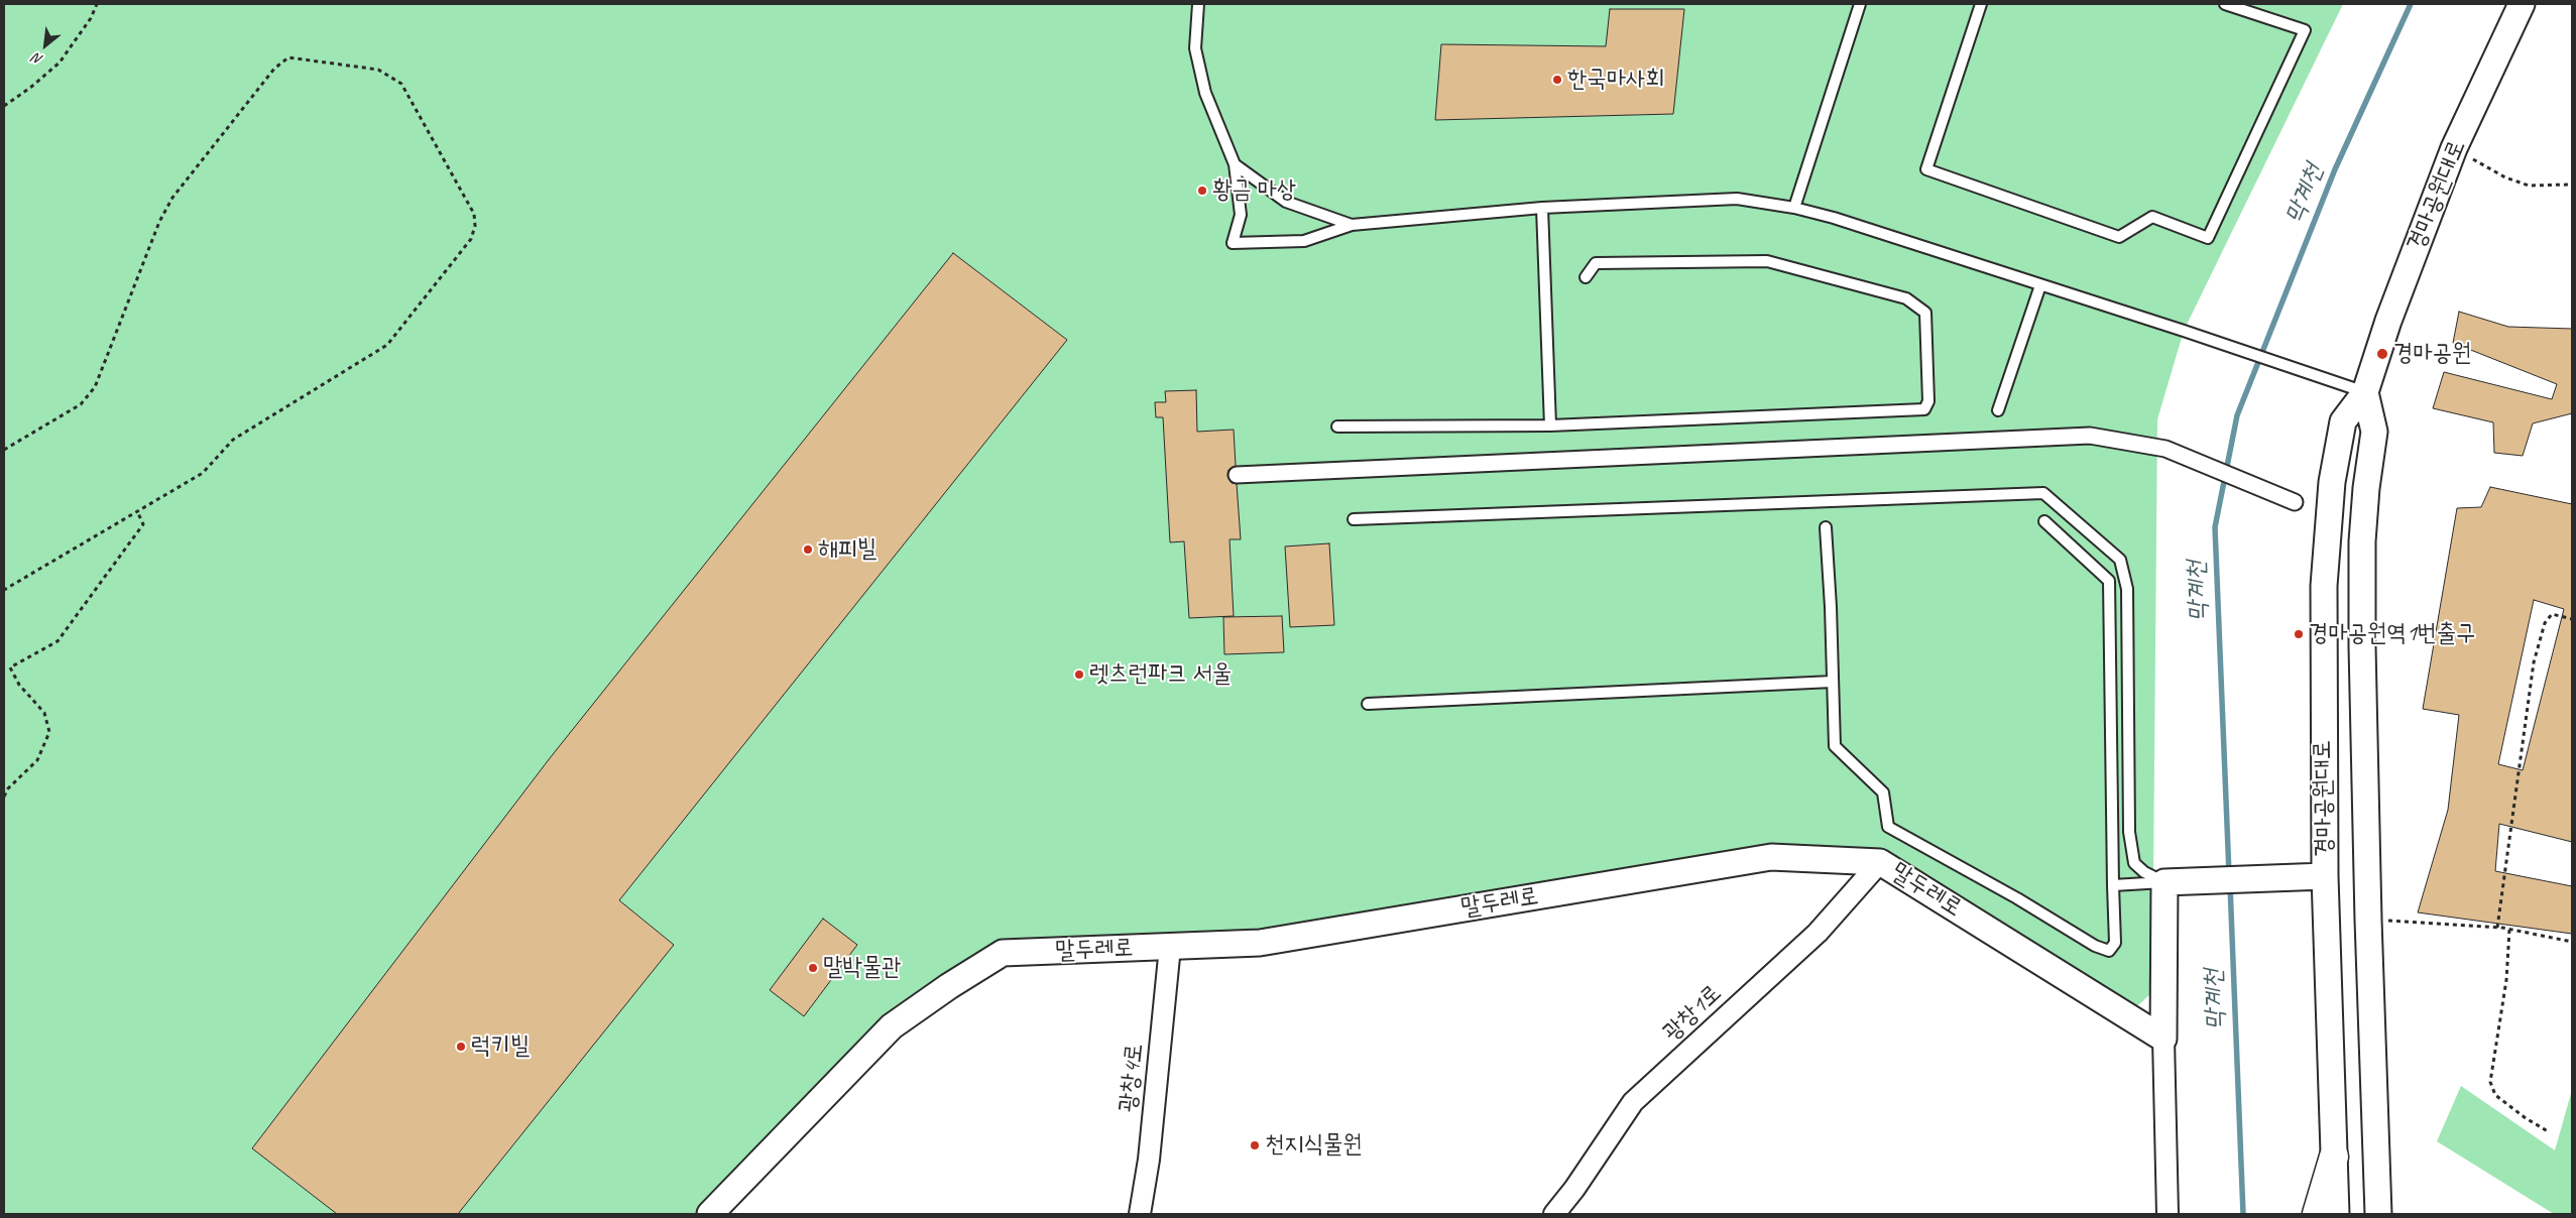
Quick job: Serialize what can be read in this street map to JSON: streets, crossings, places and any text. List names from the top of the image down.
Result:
{
  "streets": {
    "street": [
      "경마공원대로",
      "말두레로",
      "광창1로",
      "광창4로"
    ]
  },
  "crossings": [
    ["말두레로", "광창1로"],
    ["말두레로", "광창4로"]
  ],
  "water": ["막계천"],
  "places": [
    "한국마사회",
    "황금 마상",
    "경마공원",
    "해피빌",
    "경마공원역1번출구",
    "렛츠런파크 서울",
    "말박물관",
    "럭키빌",
    "천지식물원"
  ],
  "north": "bottom left"
}
